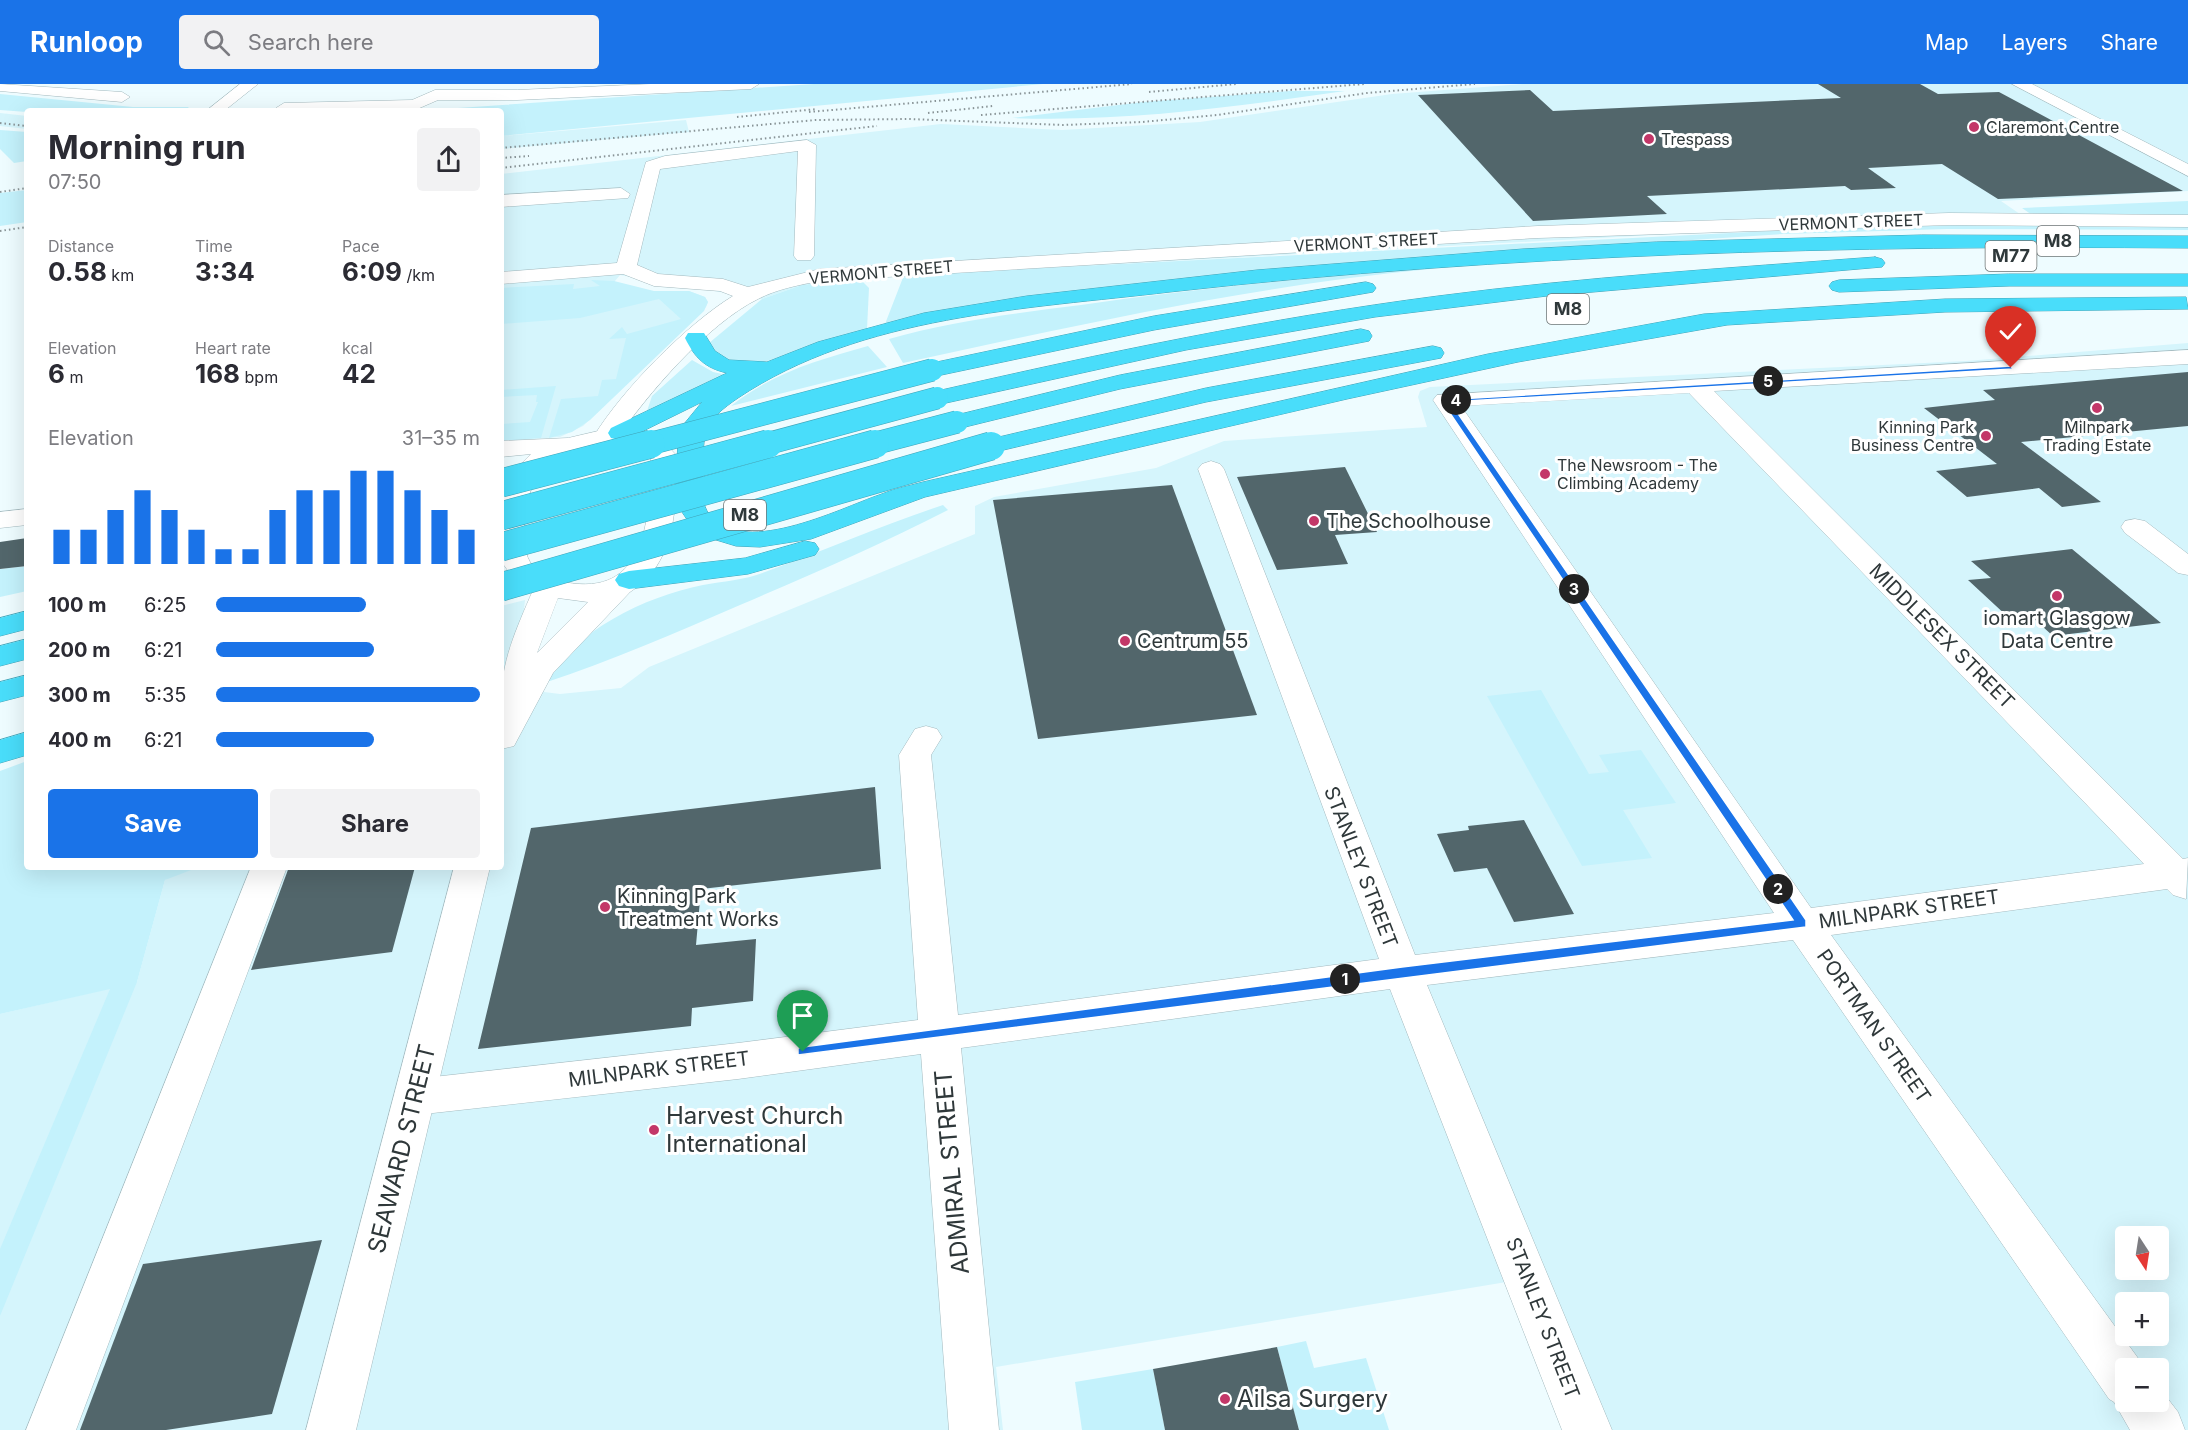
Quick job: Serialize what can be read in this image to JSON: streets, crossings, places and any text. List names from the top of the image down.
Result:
{
  "streets": {
    "highway": ["M8", "M77"],
    "street": [
      "VERMONT STREET",
      "MIDDLESEX STREET",
      "STANLEY STREET",
      "MILNPARK STREET",
      "PORTMAN STREET",
      "SEAWARD STREET",
      "ADMIRAL STREET"
    ]
  },
  "crossings": [
    ["M8", "M77"],
    ["MIDDLESEX STREET", "MILNPARK STREET"],
    ["MIDDLESEX STREET", "PORTMAN STREET"],
    ["STANLEY STREET", "MILNPARK STREET"],
    ["MILNPARK STREET", "PORTMAN STREET"],
    ["MILNPARK STREET", "SEAWARD STREET"],
    ["MILNPARK STREET", "ADMIRAL STREET"]
  ],
  "places": [
    "Claremont Centre",
    "Trespass",
    "Milnpark Trading Estate",
    "Kinning Park Business Centre",
    "The Newsroom - The Climbing Academy",
    "The Schoolhouse",
    "iomart Glasgow Data Centre",
    "Centrum 55",
    "Kinning Park Treatment Works",
    "Harvest Church International",
    "Ailsa Surgery"
  ],
  "north": "bottom",
  "page": {
    "header": "Runloop",
    "search": "Search here",
    "nav": ["Map", "Layers", "Share"],
    "heading": ["Morning run", "07:50"],
    "stats": [
      ["Distance", "0.58 km"],
      ["Time", "3:34"],
      ["Pace", "6:09 /km"],
      ["Elevation", "6 m"],
      ["Heart rate", "168 bpm"],
      ["kcal", "42"]
    ],
    "pins": [
      "5",
      "4",
      "3",
      "2",
      "1"
    ],
    "chart": ["Elevation", "31–35 m"],
    "list": [
      {
        "name": "100 m",
        "note": "6:25"
      },
      {
        "name": "200 m",
        "note": "6:21"
      },
      {
        "name": "300 m",
        "note": "5:35"
      },
      {
        "name": "400 m",
        "note": "6:21"
      }
    ],
    "buttons": ["Save", "Share"],
    "map_buttons": ["+", "−"]
  }
}
